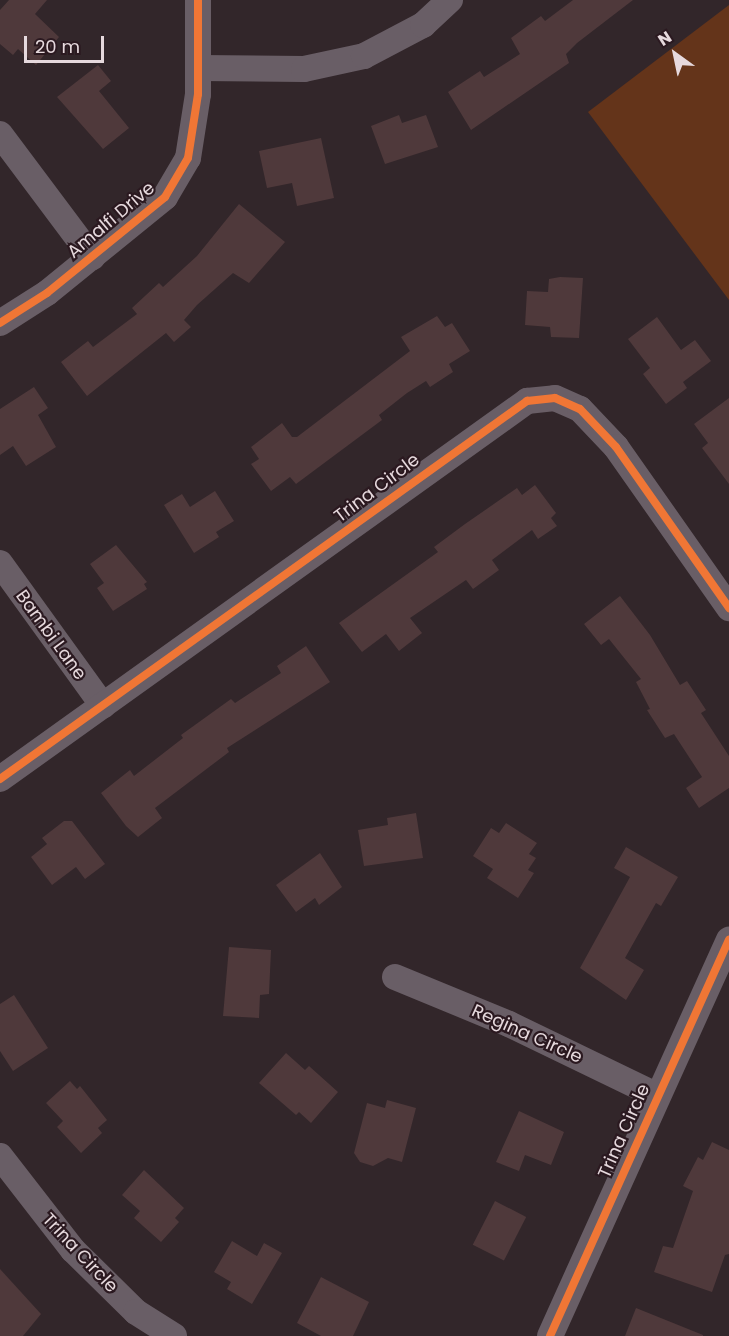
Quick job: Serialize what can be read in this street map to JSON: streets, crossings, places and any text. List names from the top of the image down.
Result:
{
  "streets": {
    "street": [
      "Amalfi Drive",
      "Trina Circle",
      "Bambi Lane",
      "Regina Circle"
    ]
  },
  "crossings": [
    ["Trina Circle", "Bambi Lane"],
    ["Trina Circle", "Regina Circle"]
  ],
  "scale_bar": "20 m",
  "north": "top left"
}
